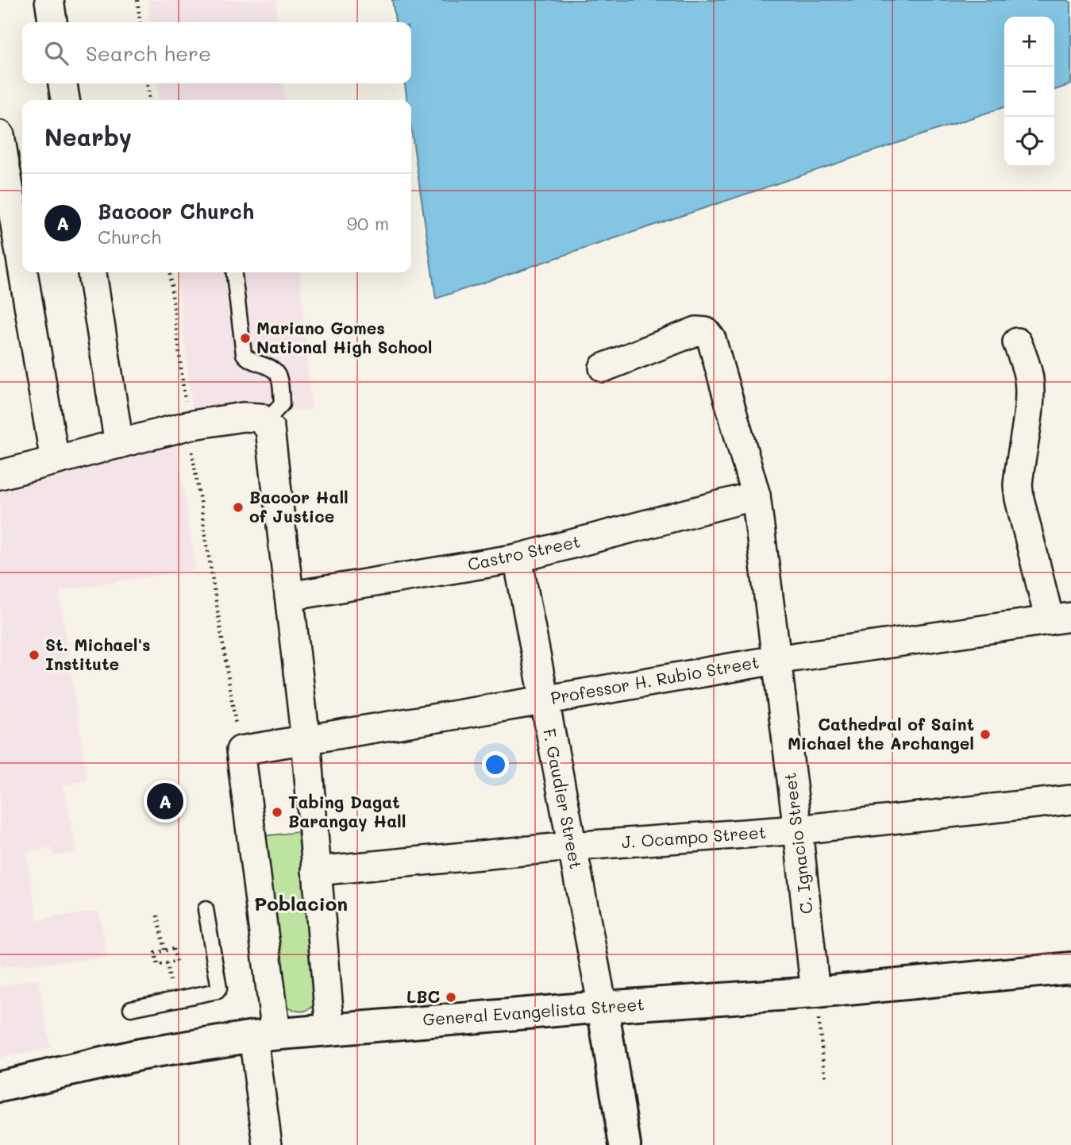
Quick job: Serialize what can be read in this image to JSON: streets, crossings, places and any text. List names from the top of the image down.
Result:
{
  "streets": {
    "main road": ["General Evangelista Street"],
    "street": [
      "Castro Street",
      "Professor H. Rubio Street",
      "F. Gaudier Street",
      "J. Ocampo Street",
      "C. Ignacio Street"
    ]
  },
  "crossings": [
    ["Castro Street", "F. Gaudier Street"],
    ["Castro Street", "C. Ignacio Street"],
    ["Professor H. Rubio Street", "F. Gaudier Street"],
    ["Professor H. Rubio Street", "C. Ignacio Street"],
    ["F. Gaudier Street", "J. Ocampo Street"],
    ["F. Gaudier Street", "General Evangelista Street"],
    ["J. Ocampo Street", "C. Ignacio Street"],
    ["C. Ignacio Street", "General Evangelista Street"]
  ],
  "districts": ["Poblacion"],
  "places": [
    "Mariano Gomes National High School",
    "Bacoor Hall of Justice",
    "St. Michael's Institute",
    "Cathedral of Saint Michael the Archangel",
    "Tabing Dagat Barangay Hall",
    "LBC"
  ],
  "page": {
    "map_buttons": ["+", "−"],
    "search": "Search here",
    "heading": "Nearby",
    "list": [
      {
        "mark": "A",
        "name": "Bacoor Church",
        "note": "Church",
        "value": "90 m"
      }
    ],
    "pins": "A"
  }
}
